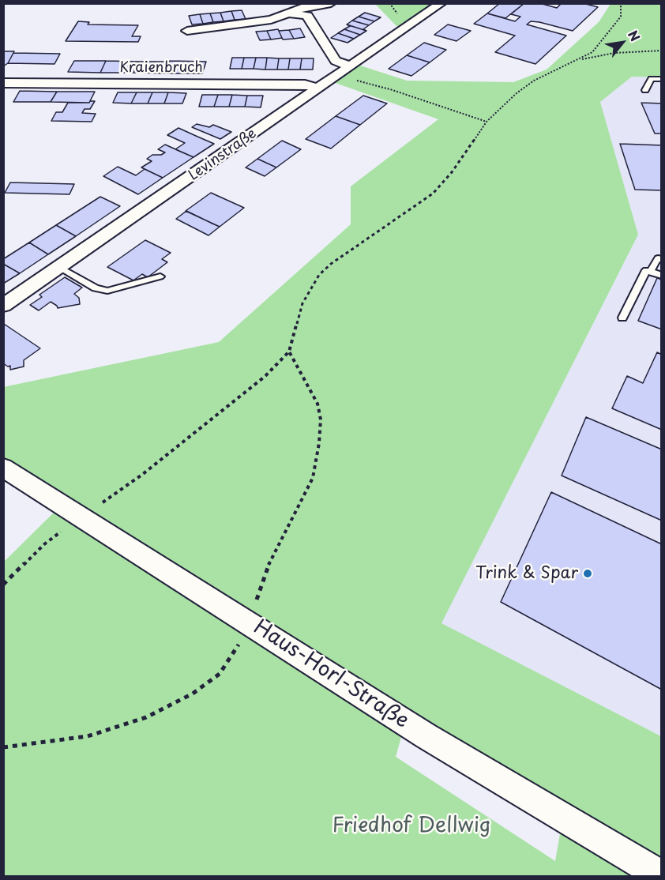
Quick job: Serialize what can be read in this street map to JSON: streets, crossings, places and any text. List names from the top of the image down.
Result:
{
  "streets": {
    "street": ["Kraienbruch", "Levinstraße", "Haus-Horl-Straße"]
  },
  "crossings": [
    ["Kraienbruch", "Levinstraße"]
  ],
  "parks": ["Friedhof Dellwig"],
  "places": ["Trink & Spar"],
  "north": "top right"
}
